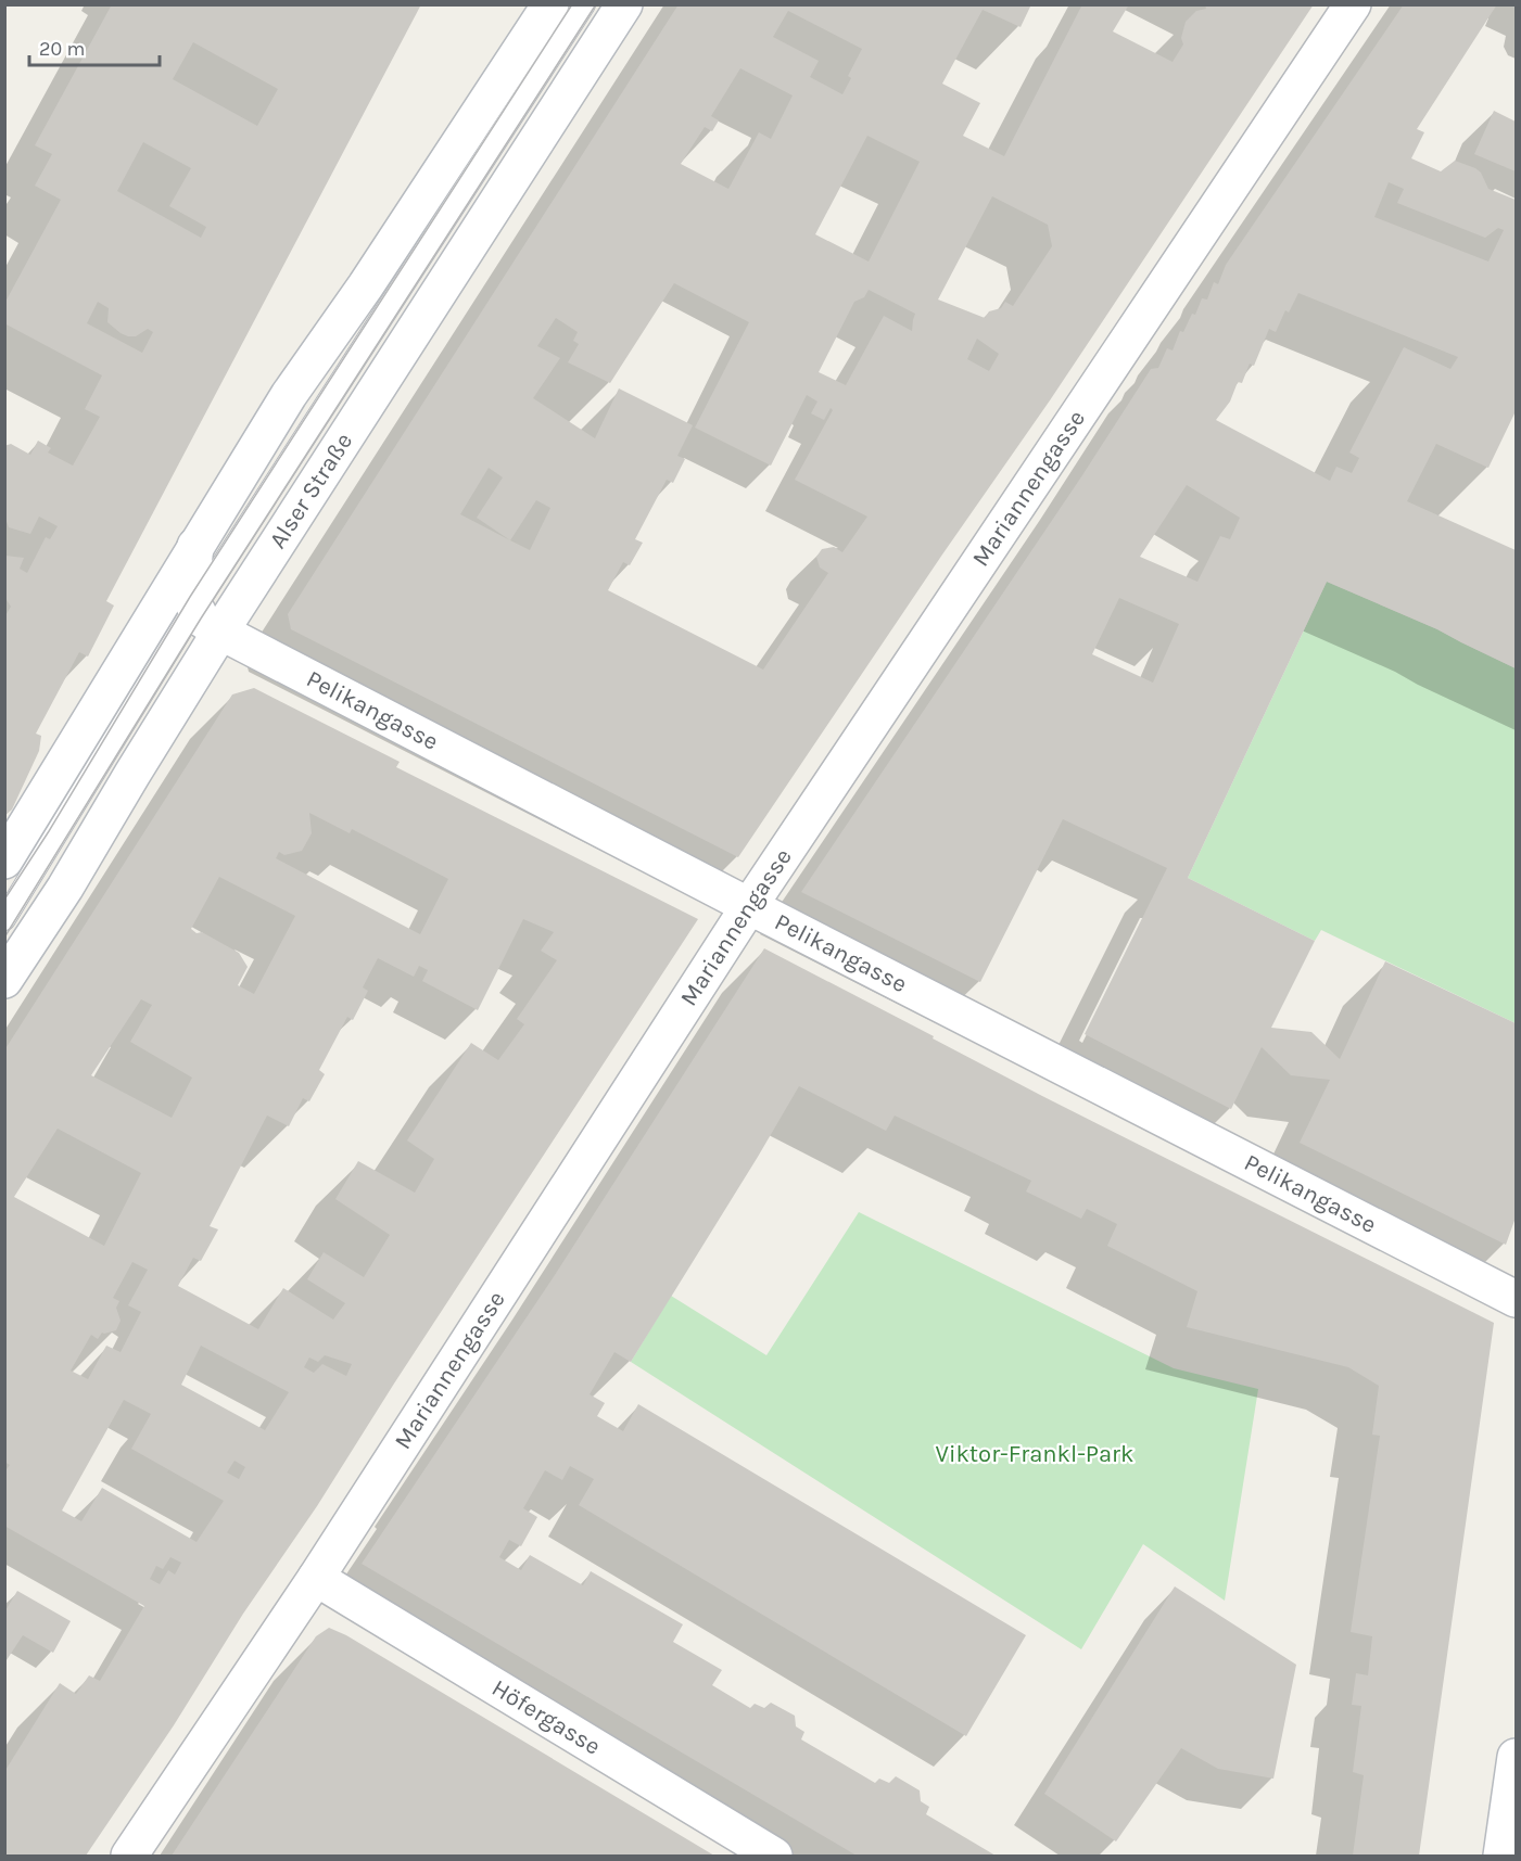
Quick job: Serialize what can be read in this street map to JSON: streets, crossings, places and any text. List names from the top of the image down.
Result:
{
  "streets": {
    "street": [
      "Mariannengasse",
      "Alser Straße",
      "Pelikangasse",
      "Höfergasse"
    ]
  },
  "crossings": [
    ["Mariannengasse", "Pelikangasse"],
    ["Mariannengasse", "Höfergasse"],
    ["Alser Straße", "Pelikangasse"]
  ],
  "parks": ["Viktor-Frankl-Park"],
  "scale_bar": "20 m"
}
